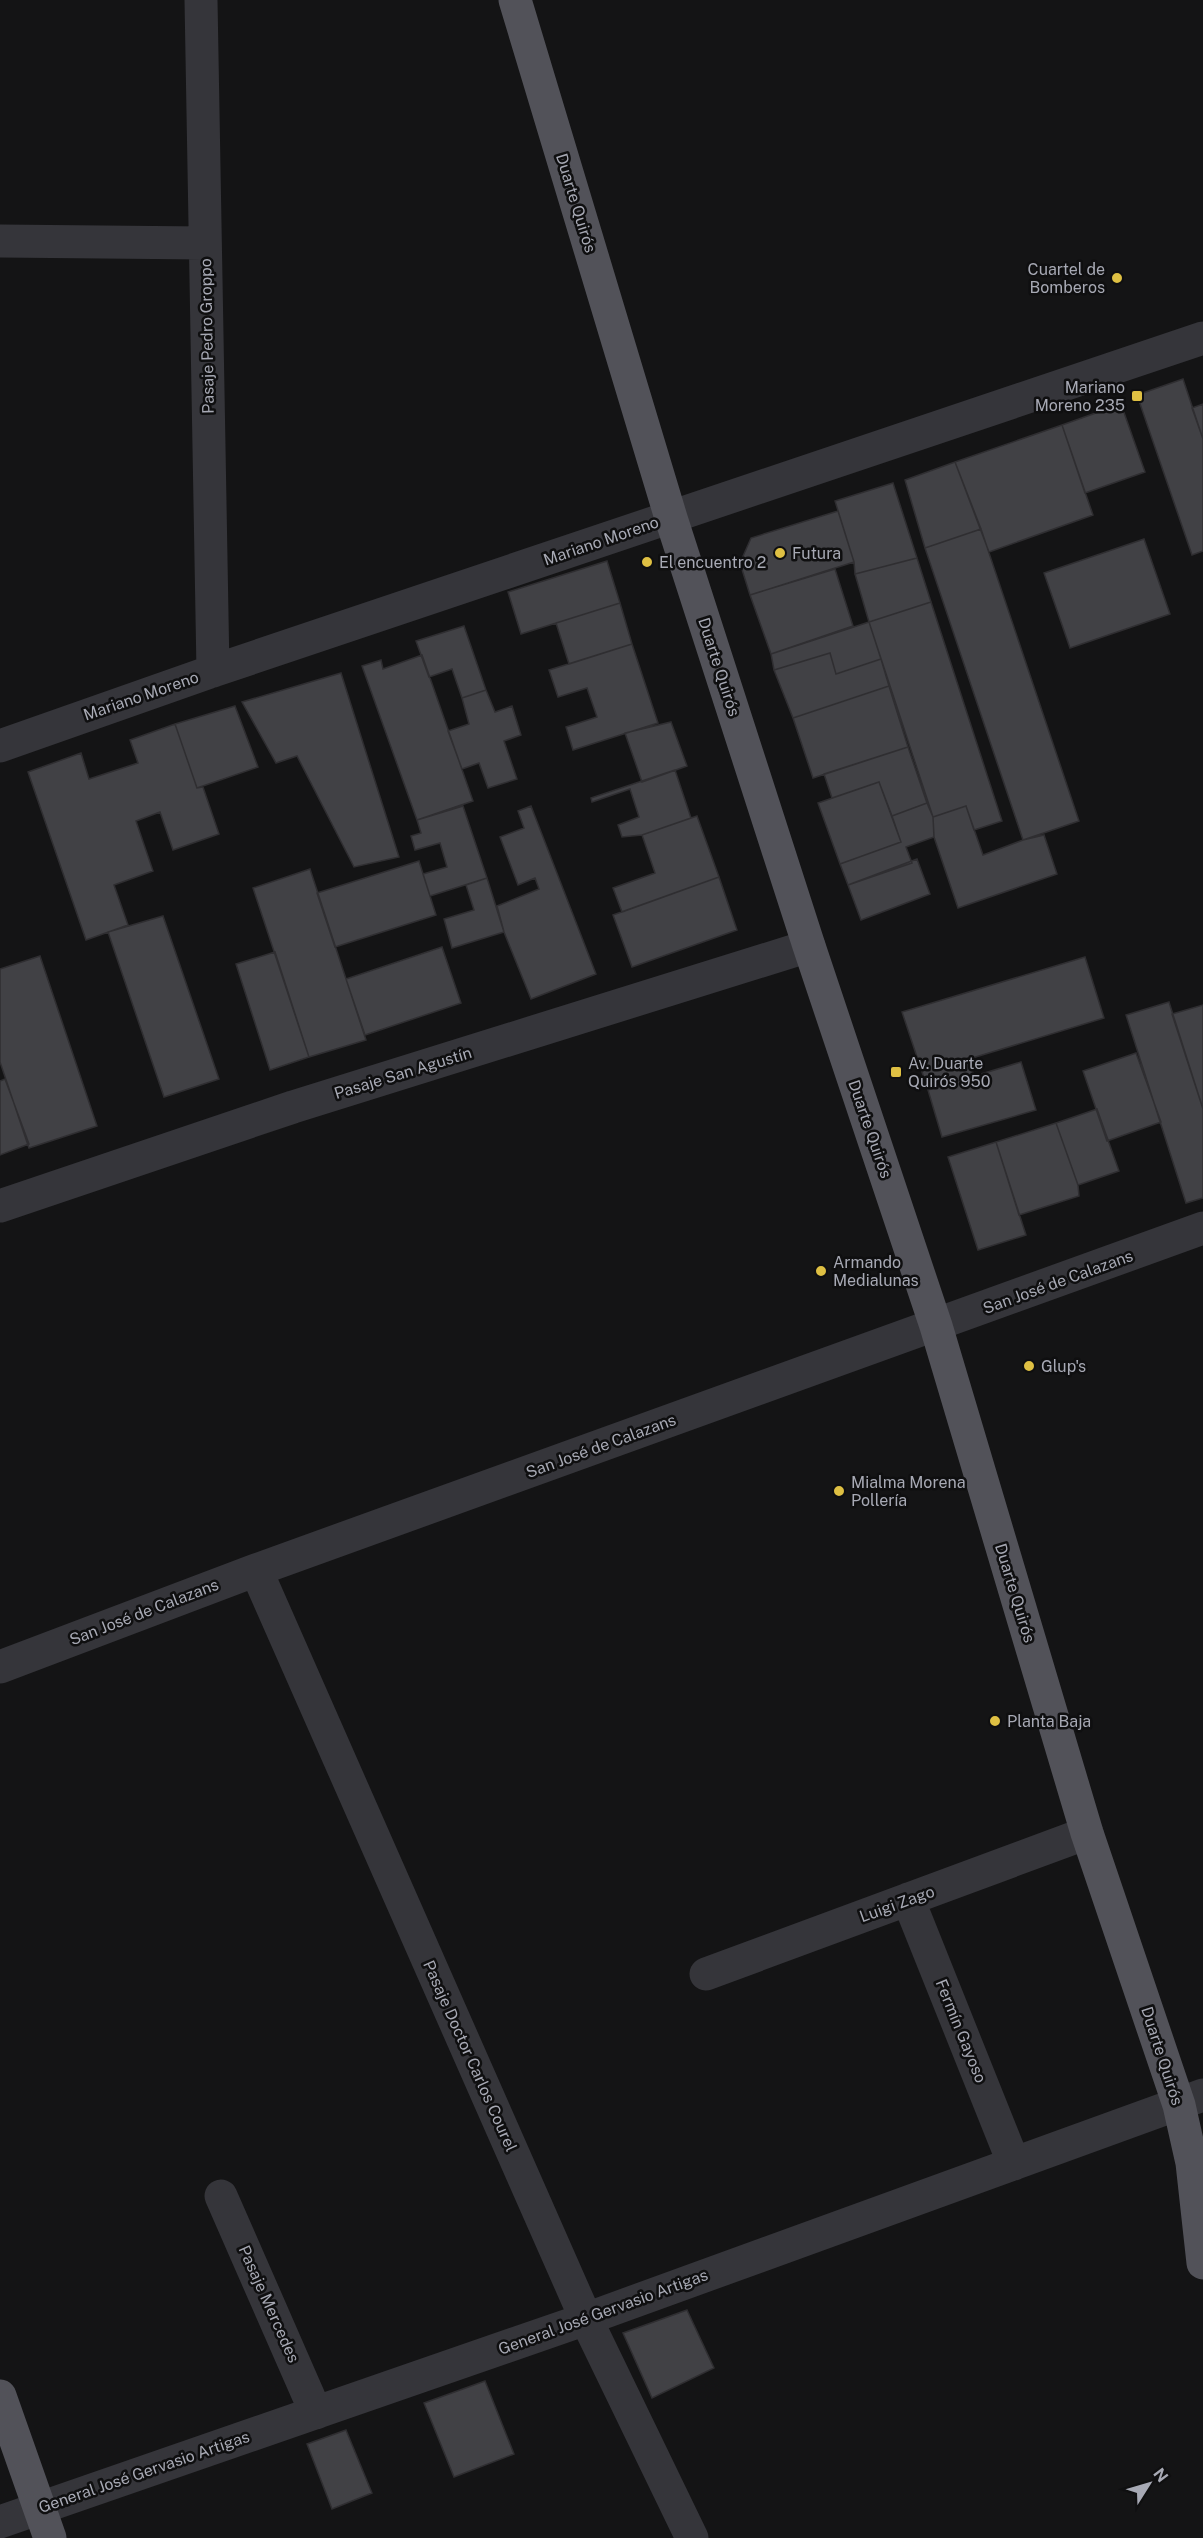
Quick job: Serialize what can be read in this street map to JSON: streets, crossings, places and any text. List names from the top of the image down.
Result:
{
  "streets": {
    "main road": ["Duarte Quirós"],
    "street": [
      "Pasaje Pedro Groppo",
      "Mariano Moreno",
      "Pasaje San Agustín",
      "San José de Calazans",
      "Luigi Zago",
      "Fermín Gayoso",
      "Pasaje Doctor Carlos Courel",
      "Pasaje Mercedes",
      "General José Gervasio Artigas"
    ]
  },
  "crossings": [
    ["Duarte Quirós", "Mariano Moreno"],
    ["Duarte Quirós", "Pasaje San Agustín"],
    ["Duarte Quirós", "San José de Calazans"],
    ["Duarte Quirós", "Luigi Zago"],
    ["Duarte Quirós", "General José Gervasio Artigas"],
    ["Pasaje Pedro Groppo", "Mariano Moreno"],
    ["San José de Calazans", "Pasaje Doctor Carlos Courel"],
    ["Luigi Zago", "Fermín Gayoso"],
    ["Fermín Gayoso", "General José Gervasio Artigas"],
    ["Pasaje Doctor Carlos Courel", "General José Gervasio Artigas"],
    ["Pasaje Mercedes", "General José Gervasio Artigas"]
  ],
  "places": {
    "other": [
      "Cuartel de Bomberos",
      "Futura",
      "El encuentro 2",
      "Armando Medialunas",
      "Glup's",
      "Mialma Morena Pollería",
      "Planta Baja"
    ],
    "transit": ["Mariano Moreno 235", "Av. Duarte Quirós 950"]
  },
  "north": "top right"
}
